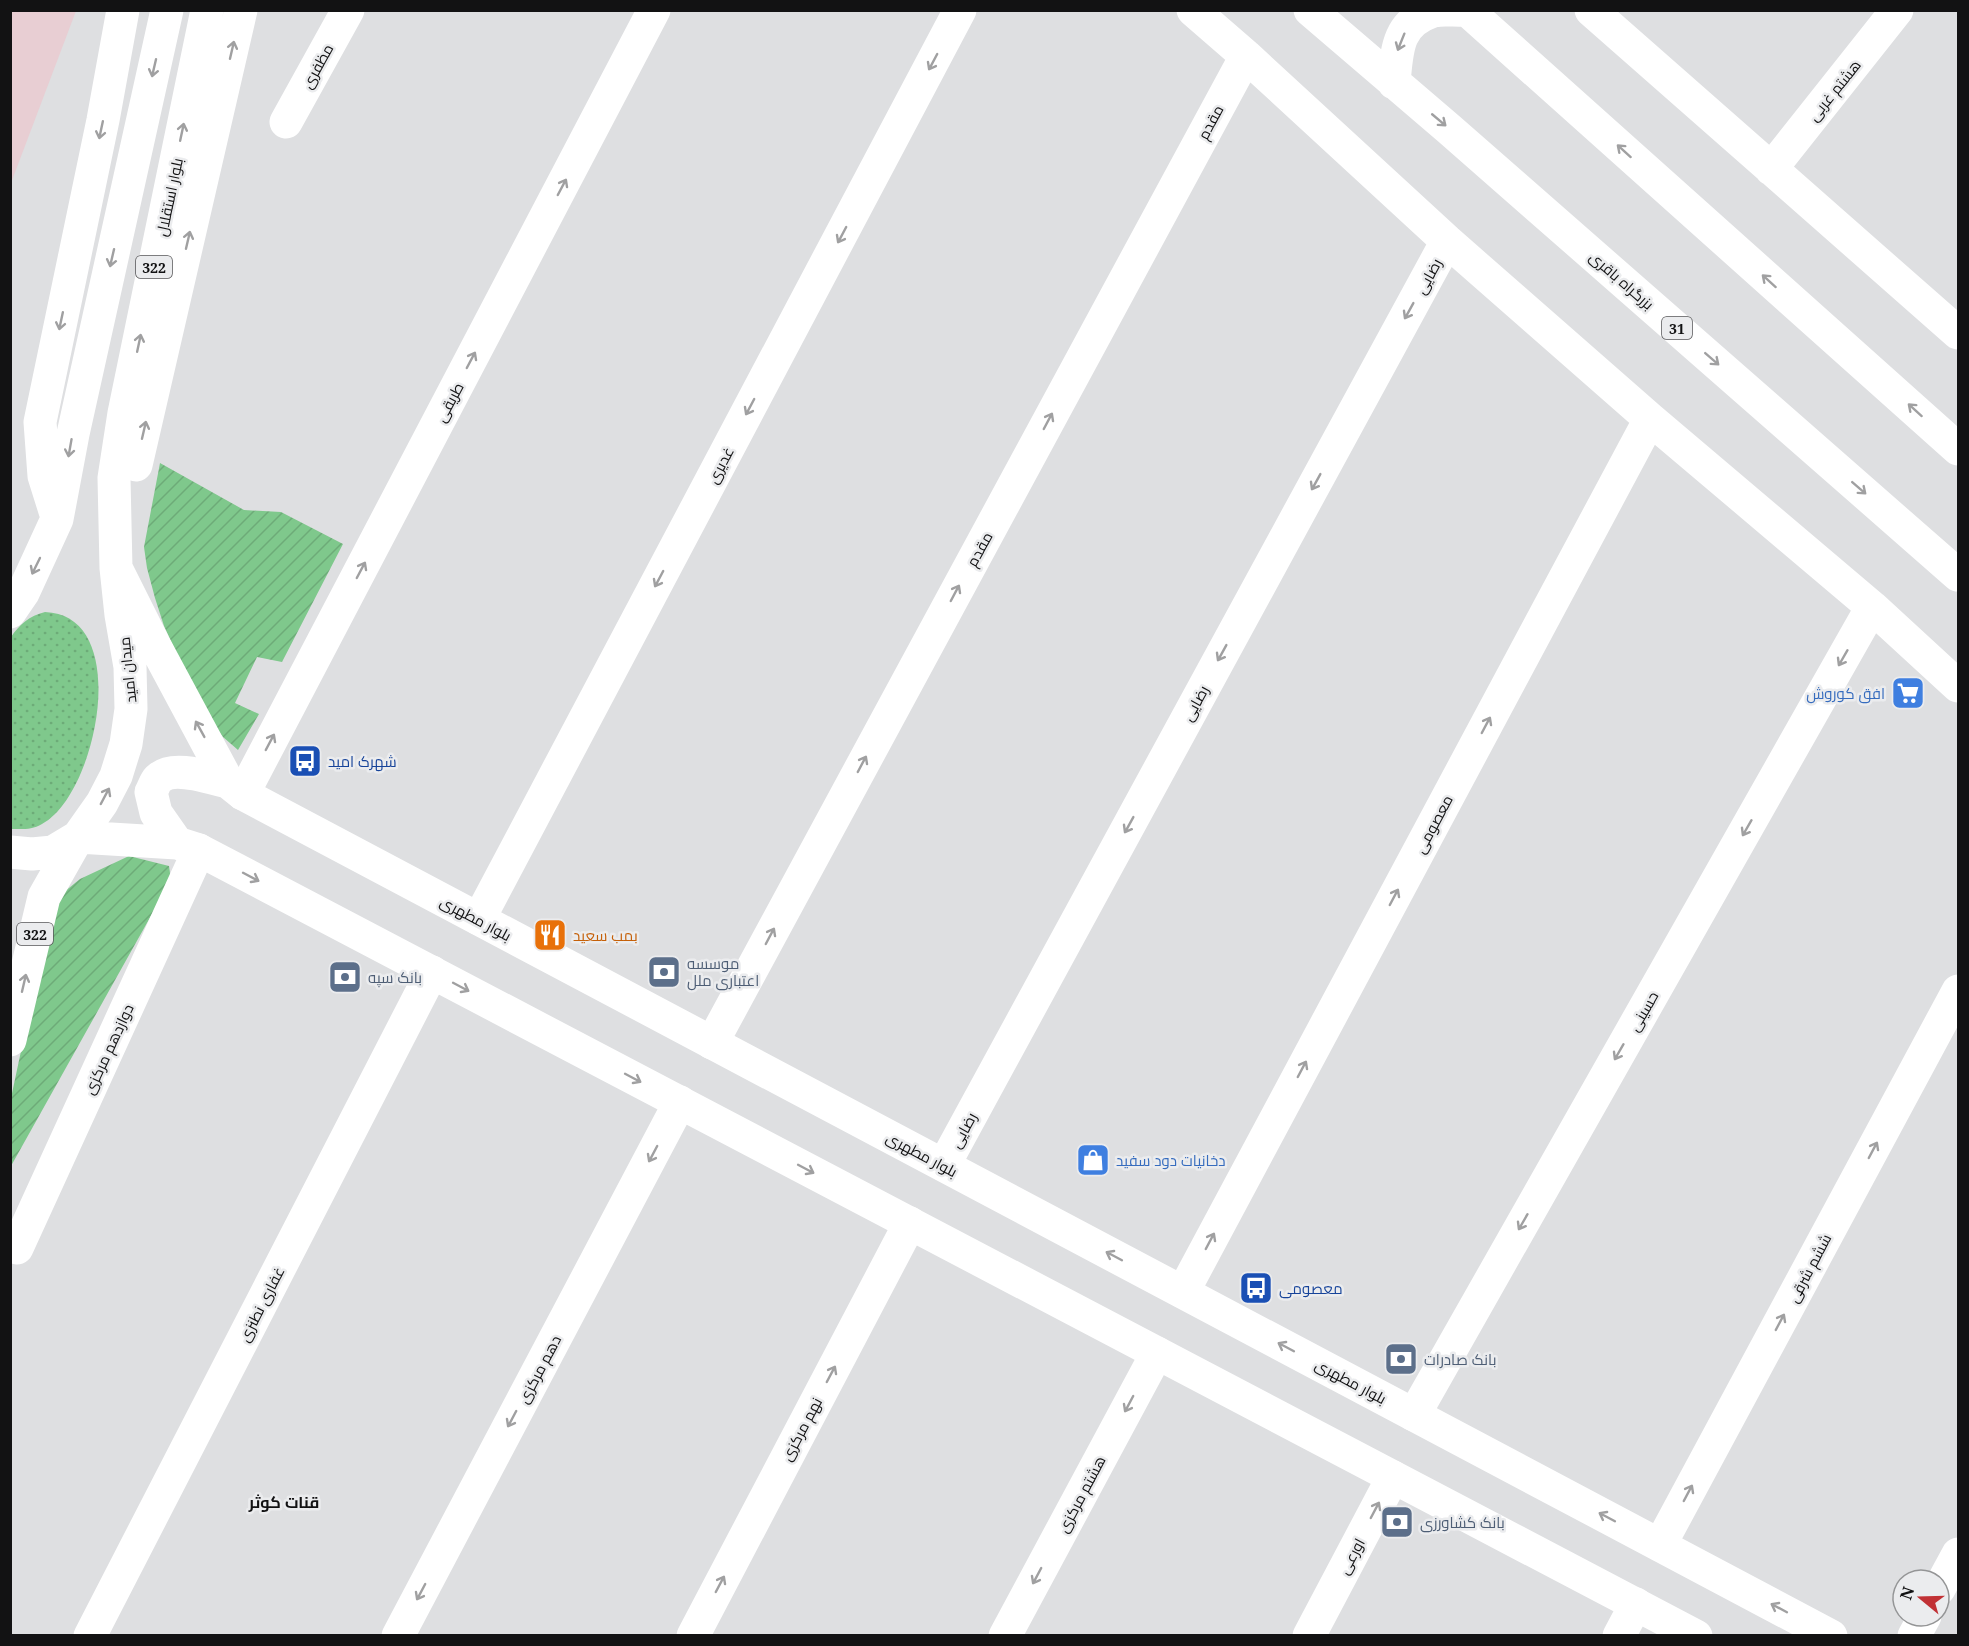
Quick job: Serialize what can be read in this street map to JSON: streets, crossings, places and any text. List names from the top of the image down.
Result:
{
  "streets": {
    "main road": [
      "مظفری",
      "هشتم غربی",
      "مقدم",
      "بلوار استقلال",
      "322",
      "رضایی",
      "بزرگراه باقری",
      "31",
      "طریقی",
      "غدیری",
      "میدان امید",
      "معصومی",
      "بلوار مطهری",
      "حسینی",
      "دوازدهم مرکزی",
      "ششم شرقی",
      "غفاری نطنزی",
      "دهم مرکزی",
      "نهم مرکزی",
      "هشتم مرکزی",
      "اورعی"
    ]
  },
  "crossings": [
    ["مقدم", "بلوار مطهری"],
    ["بلوار استقلال", "میدان امید"],
    ["322", "میدان امید"],
    ["رضایی", "بلوار مطهری"],
    ["طریقی", "بلوار مطهری"],
    ["غدیری", "بلوار مطهری"],
    ["معصومی", "بلوار مطهری"],
    ["بلوار مطهری", "حسینی"],
    ["بلوار مطهری", "دوازدهم مرکزی"],
    ["بلوار مطهری", "ششم شرقی"]
  ],
  "one_way": [
    "مقدم",
    "رضایی",
    "غدیری",
    "میدان امید",
    "معصومی",
    "حسینی",
    "ششم شرقی",
    "دهم مرکزی",
    "نهم مرکزی",
    "هشتم مرکزی",
    "اورعی"
  ],
  "districts": ["قنات کوثر"],
  "places": {
    "supermarket": ["افق کوروش"],
    "bus stop": ["شهرک امید", "معصومی"],
    "restaurant": ["بمب سعید"],
    "bank": [
      "موسسه اعتباری ملل",
      "بانک سپه",
      "بانک صادرات",
      "بانک کشاورزی"
    ],
    "shop": ["دخانیات دود سفید"]
  },
  "north": "left"
}
